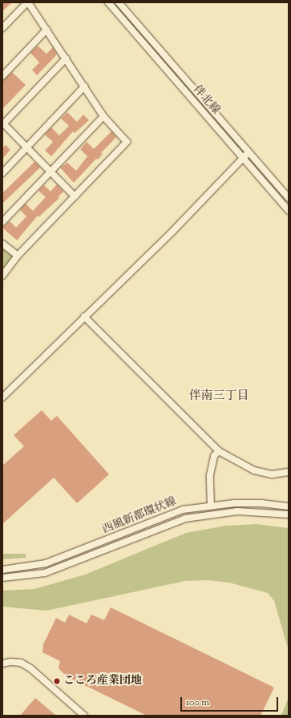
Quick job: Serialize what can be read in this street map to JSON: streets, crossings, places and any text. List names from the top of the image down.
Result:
{
  "streets": {
    "street": ["伴北線", "西風新都環状線"]
  },
  "districts": ["伴南三丁目"],
  "places": ["こころ産業団地"],
  "scale_bar": "100 m"
}
